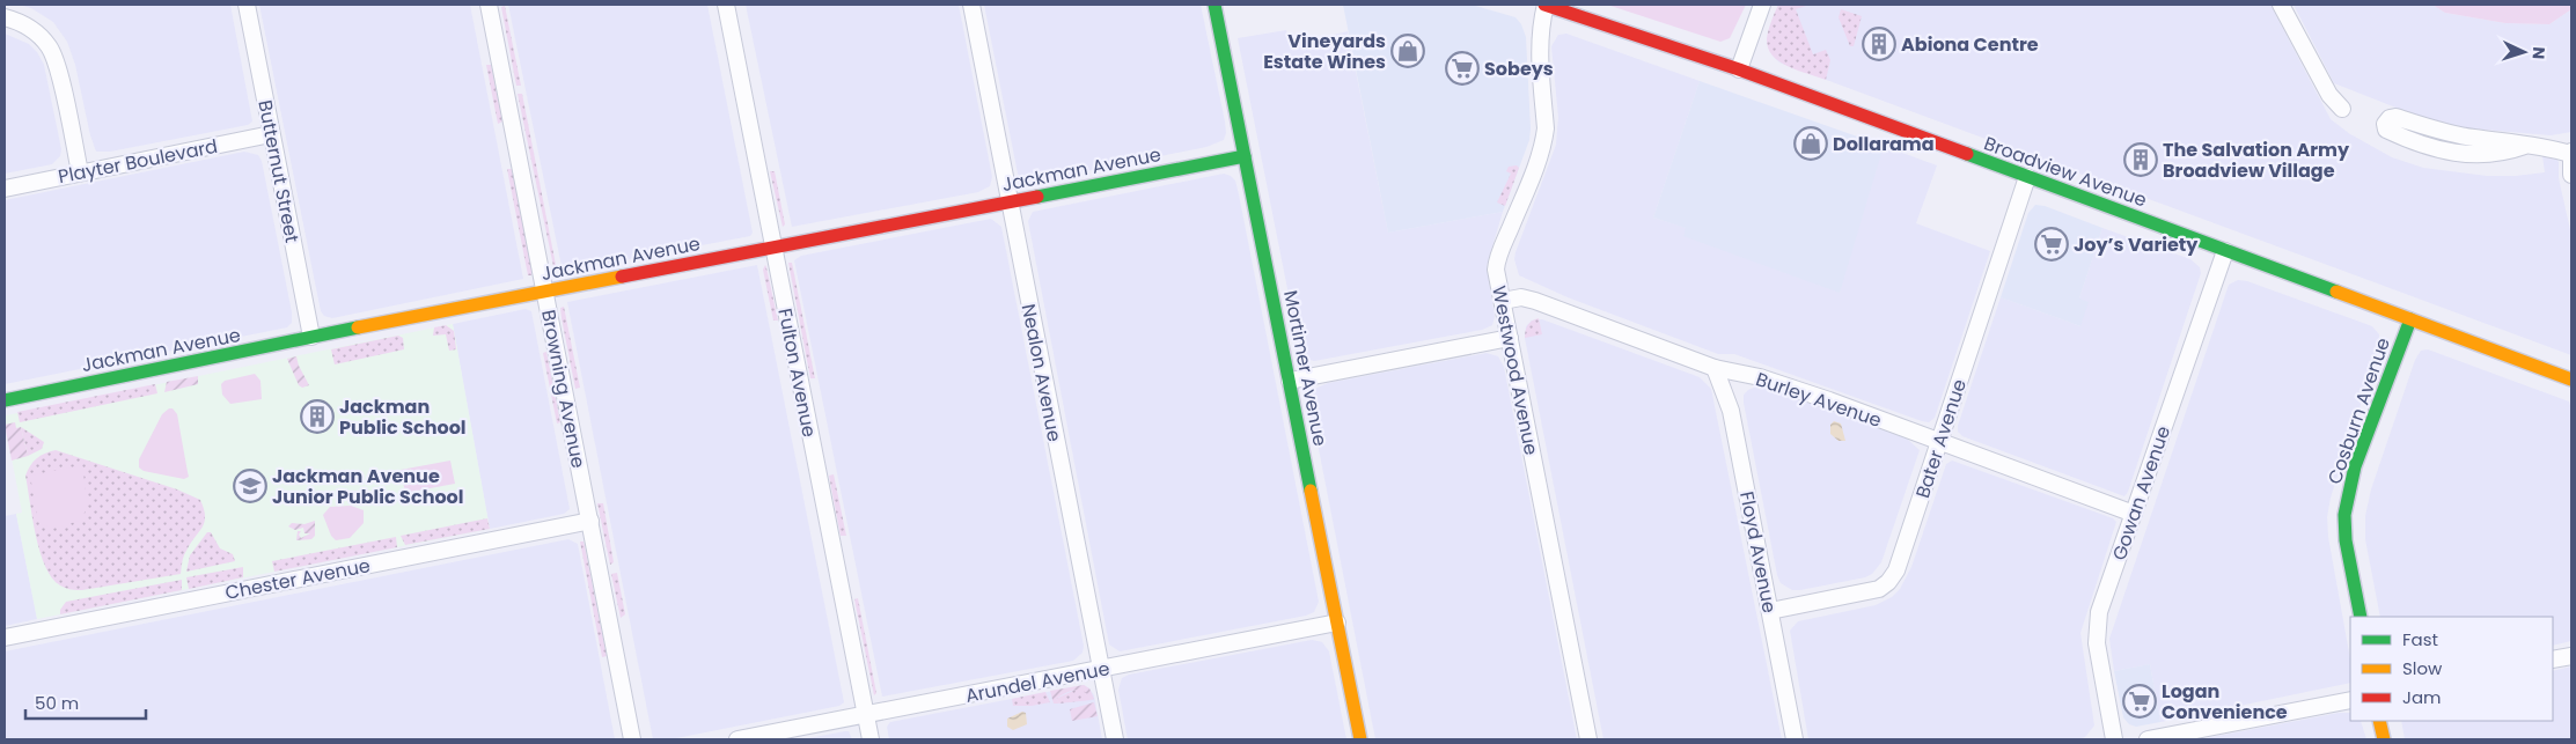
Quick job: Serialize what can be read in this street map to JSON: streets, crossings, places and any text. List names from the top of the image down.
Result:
{
  "streets": {
    "street": [
      "Playter Boulevard",
      "Jackman Avenue",
      "Butternut Street",
      "Broadview Avenue",
      "Mortimer Avenue",
      "Westwood Avenue",
      "Fulton Avenue",
      "Nealon Avenue",
      "Browning Avenue",
      "Burley Avenue",
      "Cosburn Avenue",
      "Bater Avenue",
      "Gowan Avenue",
      "Floyd Avenue",
      "Chester Avenue",
      "Arundel Avenue"
    ]
  },
  "crossings": [
    ["Playter Boulevard", "Butternut Street"],
    ["Jackman Avenue", "Butternut Street"],
    ["Jackman Avenue", "Mortimer Avenue"],
    ["Jackman Avenue", "Fulton Avenue"],
    ["Jackman Avenue", "Nealon Avenue"],
    ["Jackman Avenue", "Browning Avenue"],
    ["Broadview Avenue", "Westwood Avenue"],
    ["Broadview Avenue", "Cosburn Avenue"],
    ["Broadview Avenue", "Bater Avenue"],
    ["Broadview Avenue", "Gowan Avenue"],
    ["Mortimer Avenue", "Arundel Avenue"],
    ["Westwood Avenue", "Burley Avenue"],
    ["Fulton Avenue", "Arundel Avenue"],
    ["Nealon Avenue", "Arundel Avenue"],
    ["Browning Avenue", "Chester Avenue"],
    ["Burley Avenue", "Bater Avenue"],
    ["Burley Avenue", "Gowan Avenue"],
    ["Burley Avenue", "Floyd Avenue"],
    ["Bater Avenue", "Floyd Avenue"]
  ],
  "places": {
    "building": ["Abiona Centre", "The Salvation Army Broadview Village", "Jackman Public School"],
    "shop": ["Vineyards Estate Wines", "Dollarama"],
    "supermarket": ["Sobeys", "Joy’s Variety", "Logan Convenience"],
    "school or university": ["Jackman Avenue Junior Public School"]
  },
  "legend": ["Fast", "Slow", "Jam"],
  "scale_bar": "50 m",
  "north": "right"
}
